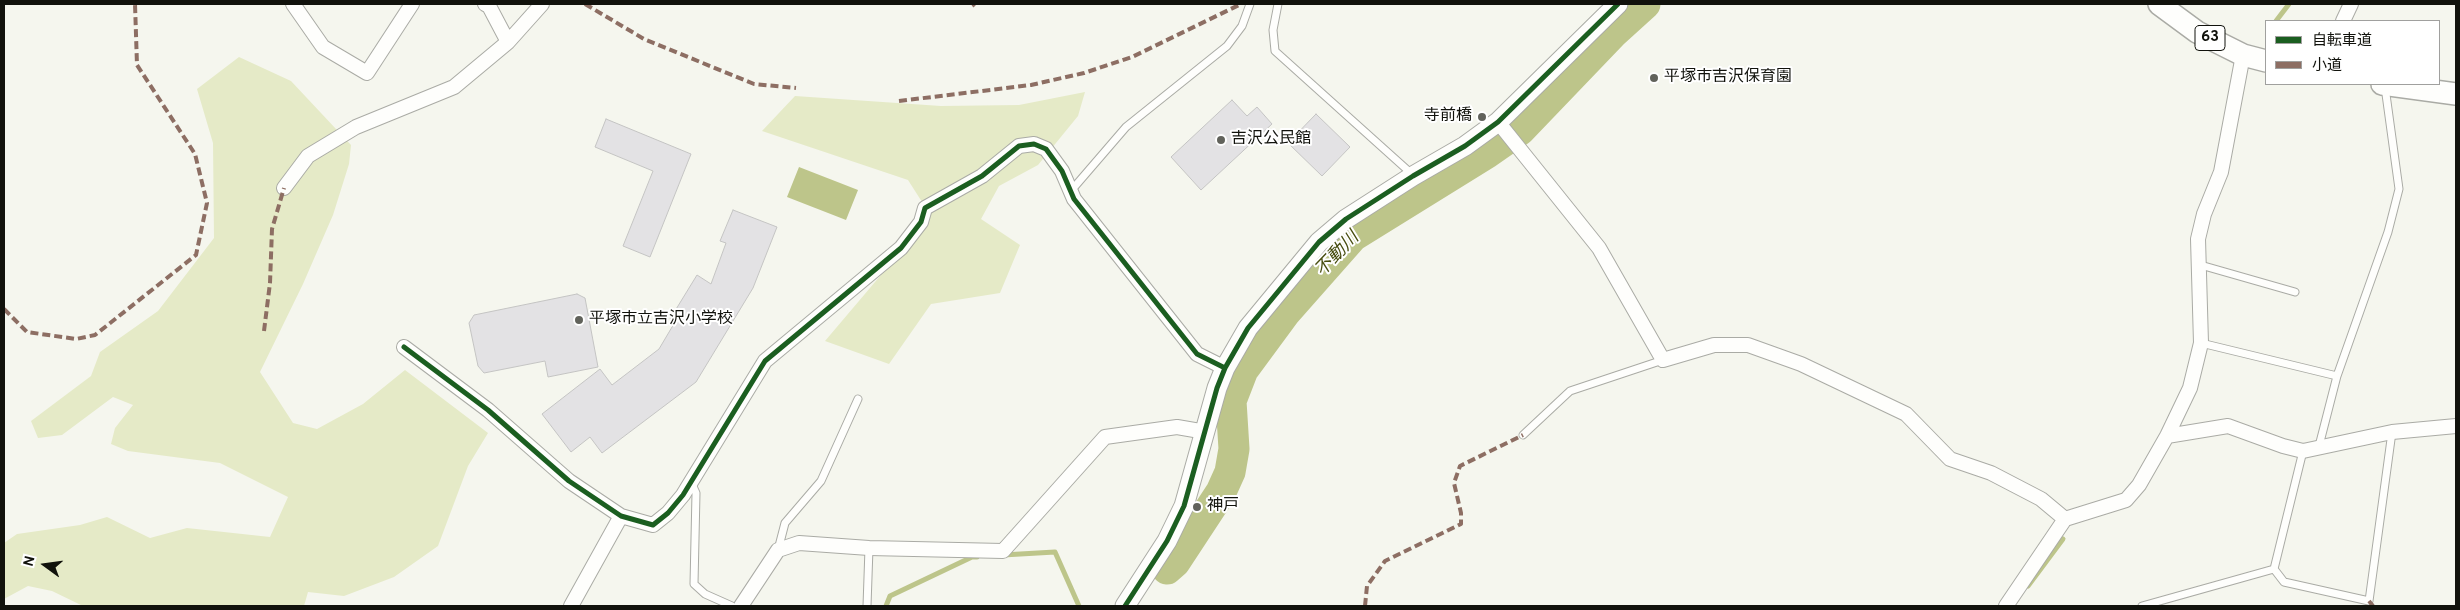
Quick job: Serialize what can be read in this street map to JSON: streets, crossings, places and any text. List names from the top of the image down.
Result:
{
  "streets": {
    "main road": ["63"]
  },
  "water": ["不動川"],
  "places": [
    "平塚市吉沢保育園",
    "寺前橋",
    "吉沢公民館",
    "平塚市立吉沢小学校",
    "神戸"
  ],
  "legend": ["自転車道", "小道"],
  "north": "left"
}
